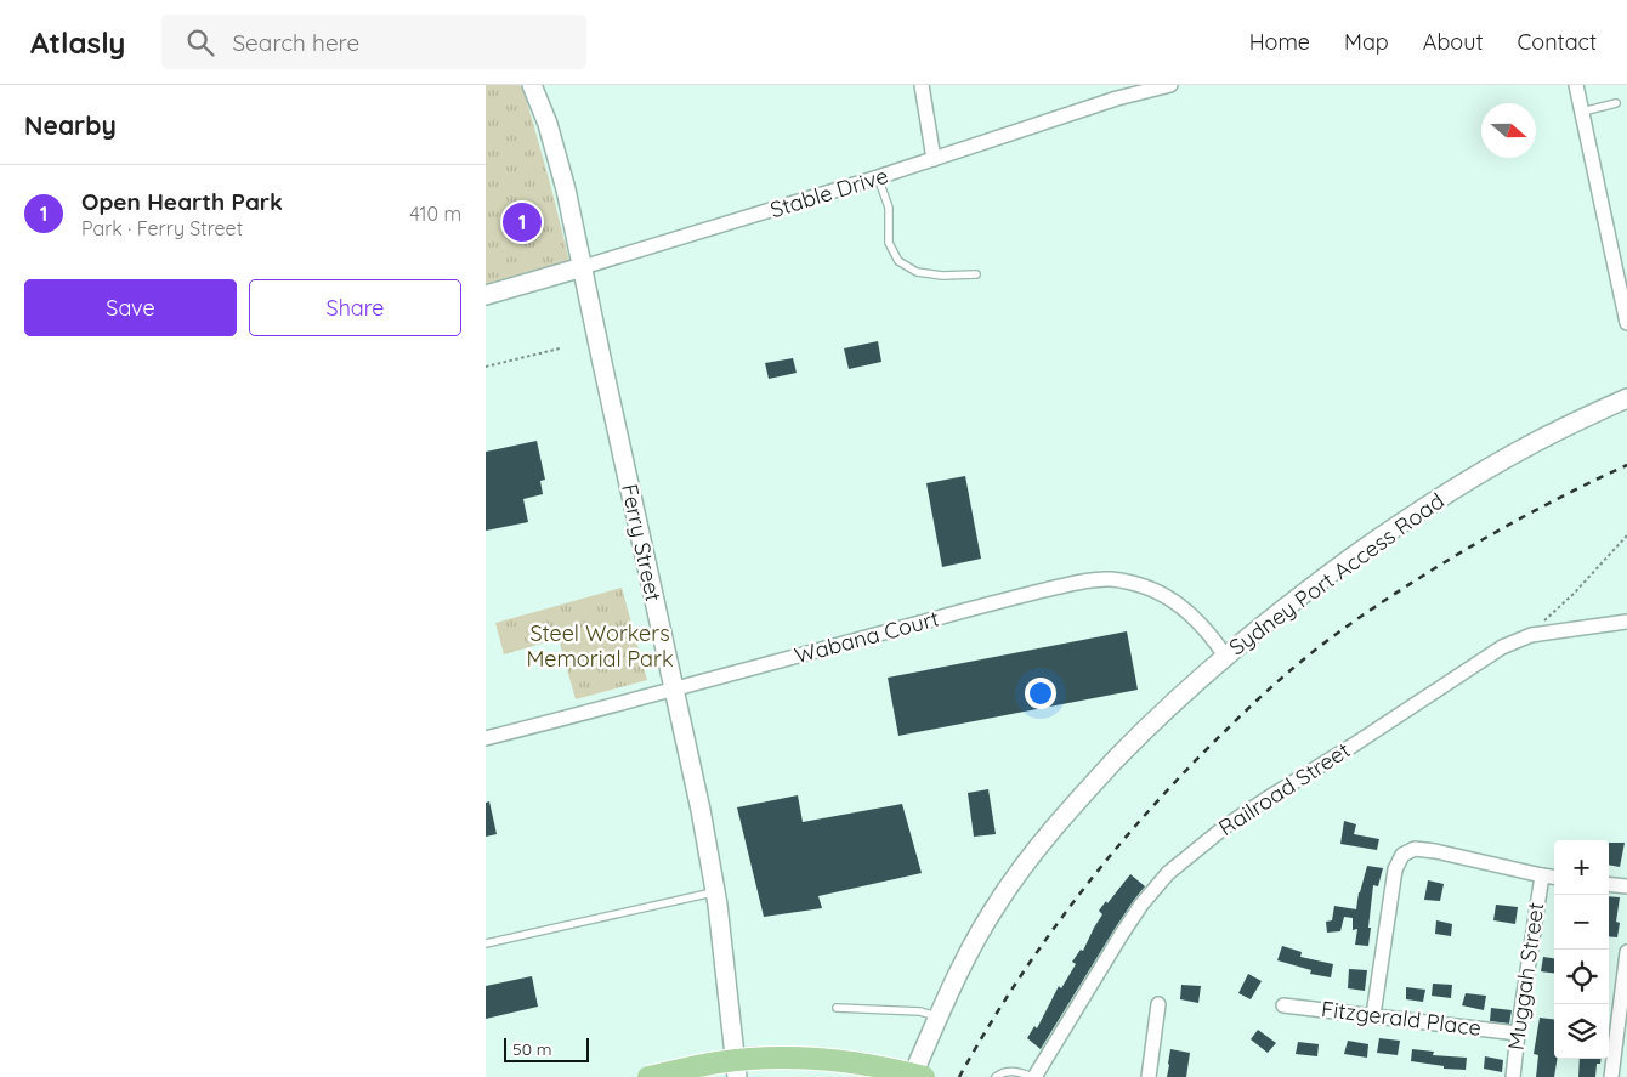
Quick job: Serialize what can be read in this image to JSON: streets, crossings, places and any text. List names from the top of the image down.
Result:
{
  "streets": {
    "street": [
      "Stable Drive",
      "Ferry Street",
      "Sydney Port Access Road",
      "Wabana Court",
      "Railroad Street",
      "Muggah Street",
      "Fitzgerald Place"
    ]
  },
  "crossings": [
    ["Stable Drive", "Ferry Street"],
    ["Ferry Street", "Wabana Court"],
    ["Sydney Port Access Road", "Wabana Court"],
    ["Muggah Street", "Fitzgerald Place"]
  ],
  "parks": ["Steel Workers Memorial Park"],
  "scale_bar": "50 m",
  "north": "right",
  "page": {
    "header": "Atlasly",
    "search": "Search here",
    "nav": [
      "Home",
      "Map",
      "About",
      "Contact"
    ],
    "heading": "Nearby",
    "list": [
      {
        "mark": "1",
        "name": "Open Hearth Park",
        "note": "Park · Ferry Street",
        "value": "410 m"
      }
    ],
    "pins": "1",
    "buttons": ["Save", "Share"],
    "map_buttons": ["+", "−"],
    "scale": "50 m"
  }
}
